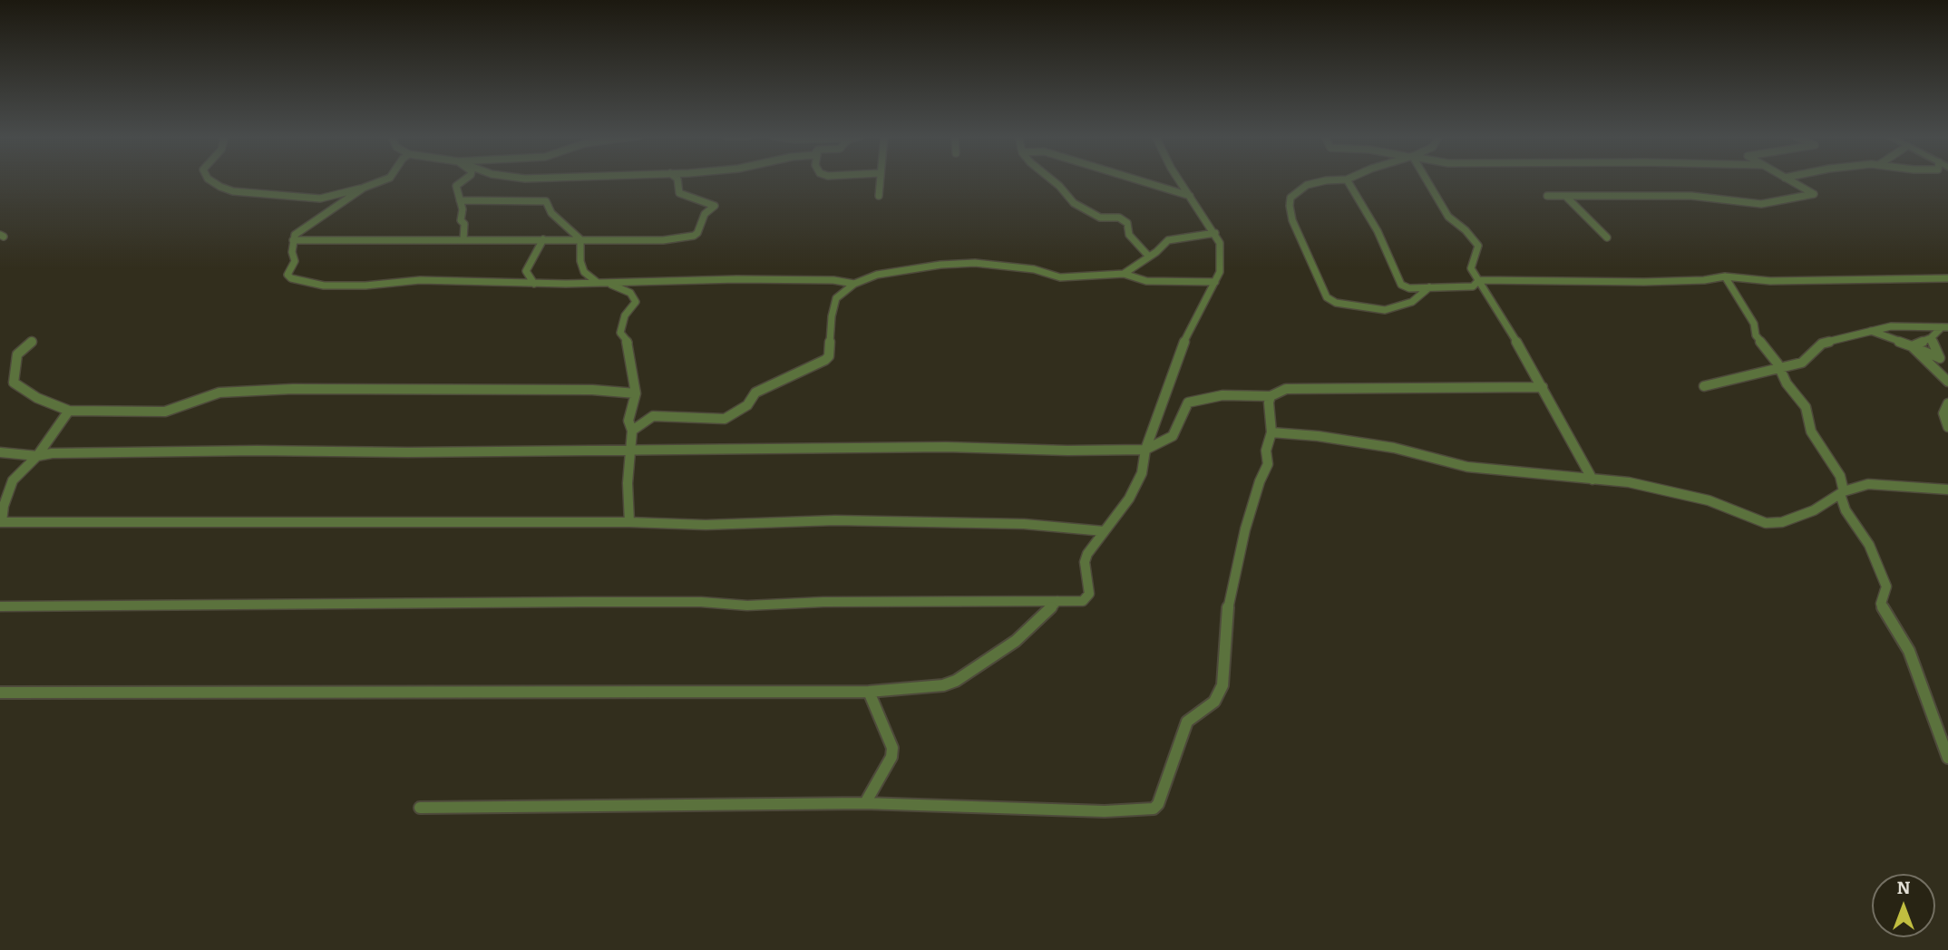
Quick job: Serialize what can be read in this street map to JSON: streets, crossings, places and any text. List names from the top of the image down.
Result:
{
  "north": "top"
}
